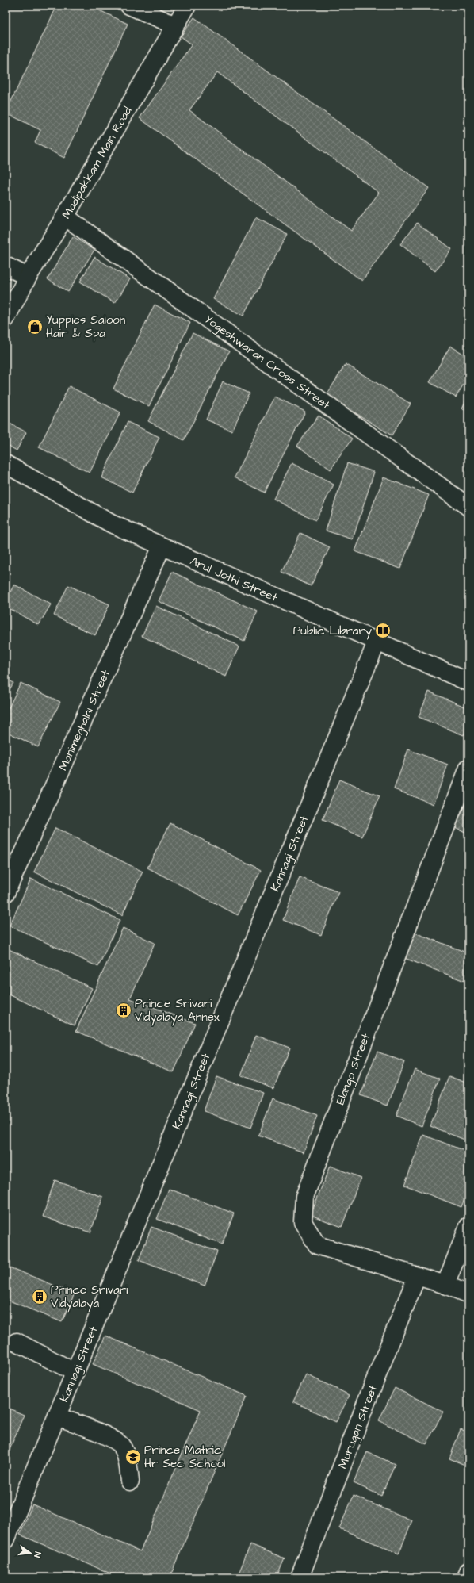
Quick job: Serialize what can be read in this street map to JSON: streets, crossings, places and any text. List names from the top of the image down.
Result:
{
  "streets": {
    "street": [
      "Madipakkam Main Road",
      "Yogeshwaran Cross Street",
      "Arul Jothi Street",
      "Manimeghalai Street",
      "Kannagi Street",
      "Elango Street",
      "Murugan Street"
    ]
  },
  "crossings": [
    ["Madipakkam Main Road", "Yogeshwaran Cross Street"],
    ["Arul Jothi Street", "Manimeghalai Street"],
    ["Arul Jothi Street", "Kannagi Street"],
    ["Elango Street", "Murugan Street"]
  ],
  "places": {
    "shop": ["Yuppies Saloon Hair & Spa"],
    "library": ["Public Library"],
    "building": ["Prince Srivari Vidyalaya Annex", "Prince Srivari Vidyalaya"],
    "school or university": ["Prince Matric Hr Sec School"]
  },
  "north": "right"
}
